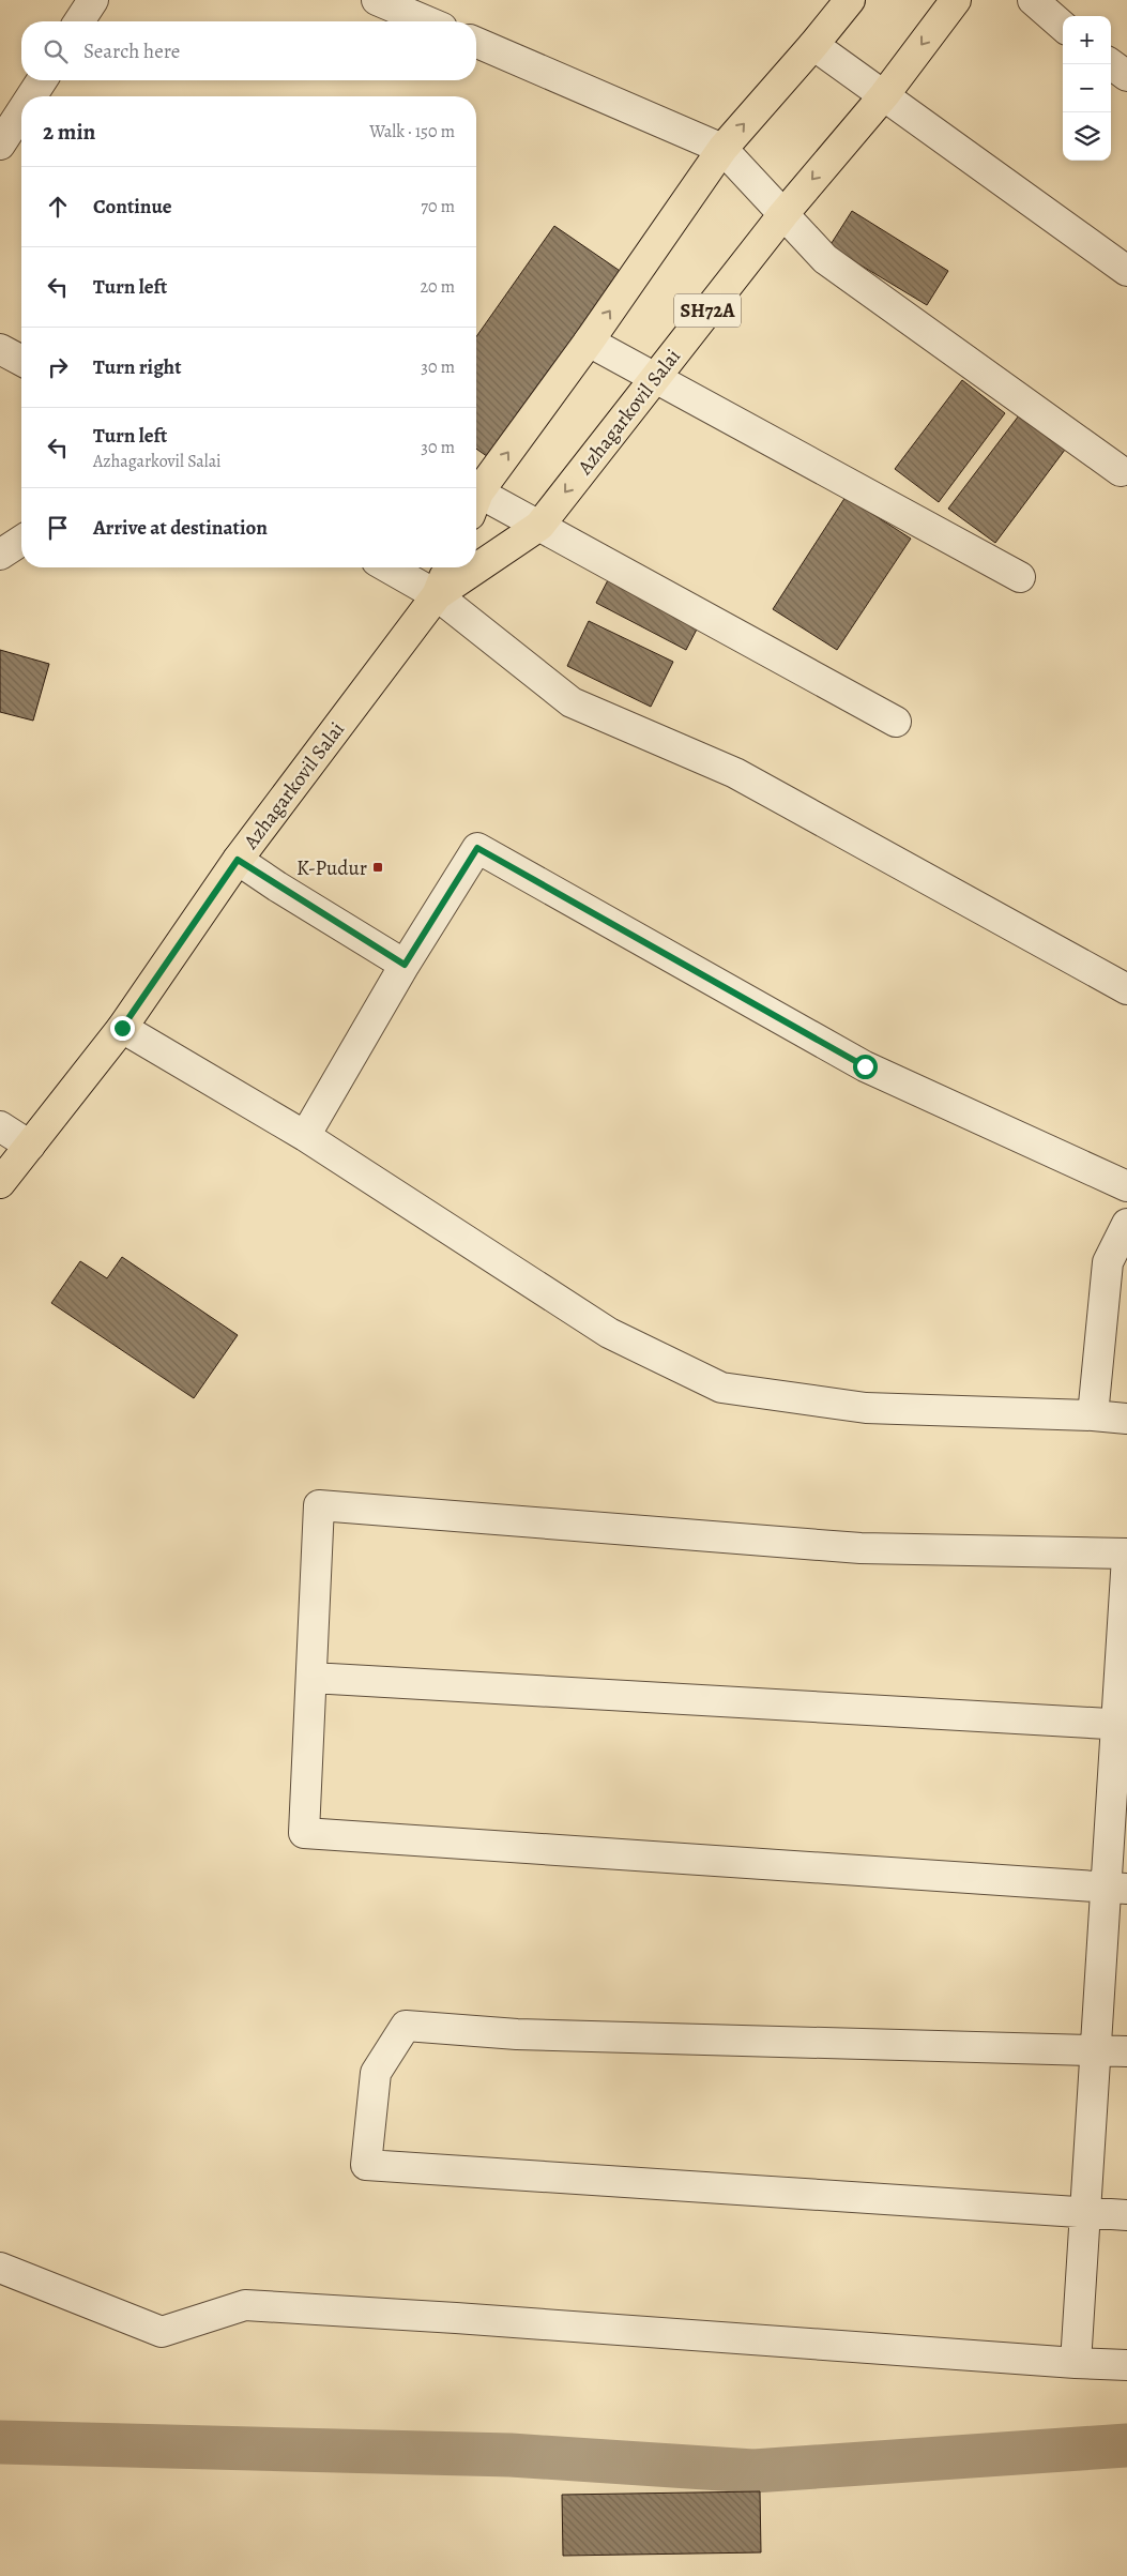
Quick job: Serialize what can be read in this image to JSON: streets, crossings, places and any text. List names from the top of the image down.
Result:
{
  "streets": {
    "main road": ["SH72A", "Azhagarkovil Salai"]
  },
  "places": {
    "transit": ["K-Pudur"]
  },
  "page": {
    "map_buttons": ["+", "−"],
    "search": "Search here",
    "heading": ["2 min", "Walk · 150 m"],
    "list": [
      ["Continue", "70 m"],
      ["Turn left", "20 m"],
      ["Turn right", "30 m"],
      ["Turn left", "Azhagarkovil Salai", "30 m"],
      "Arrive at destination"
    ]
  }
}
